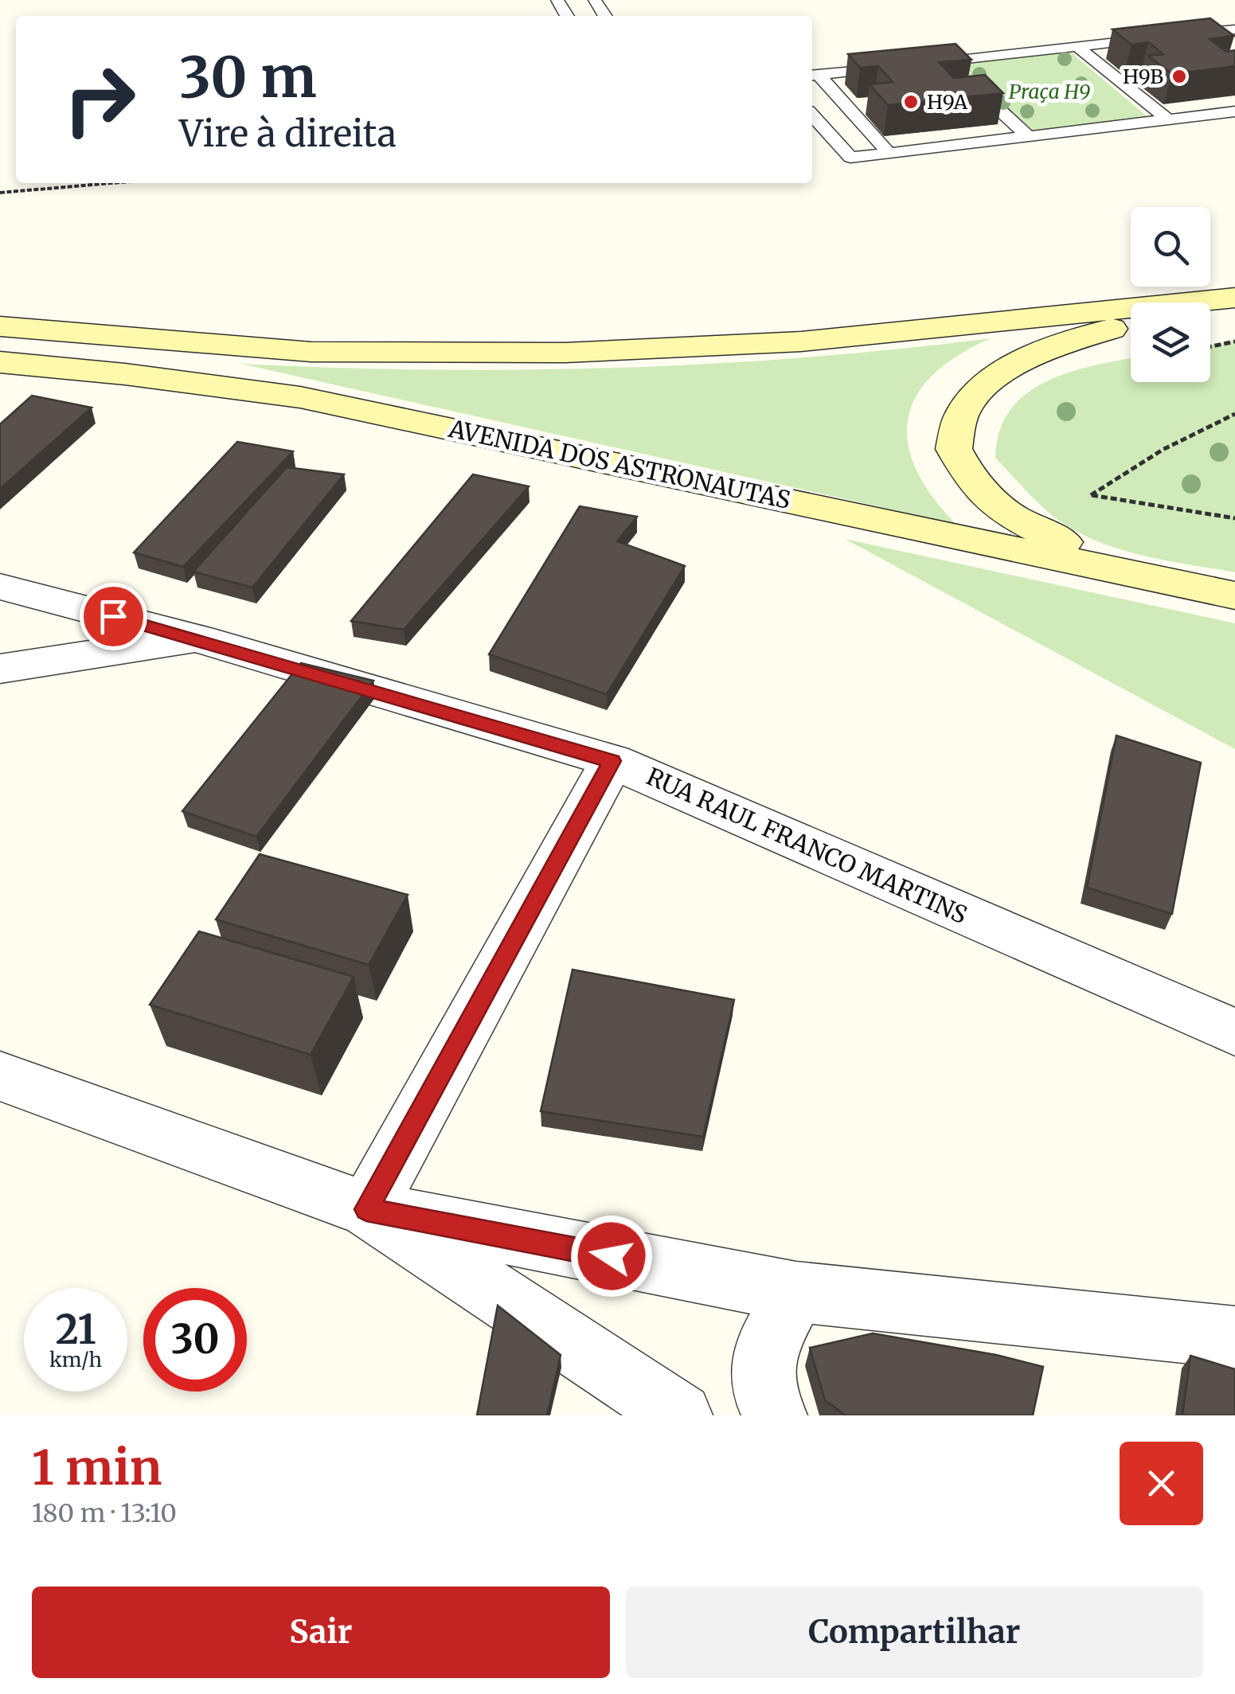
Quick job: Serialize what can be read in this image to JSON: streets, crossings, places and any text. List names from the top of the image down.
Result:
{
  "streets": {
    "main road": ["AVENIDA DOS ASTRONAUTAS"],
    "street": ["RUA RAUL FRANCO MARTINS"]
  },
  "parks": ["Praça H9"],
  "places": ["H9B", "H9A"],
  "page": {
    "turn": ["30 m", "Vire à direita"],
    "speed": "21 km/h",
    "limit": "30",
    "heading": ["1 min", "180 m · 13:10"],
    "buttons": ["Sair", "Compartilhar"]
  }
}
